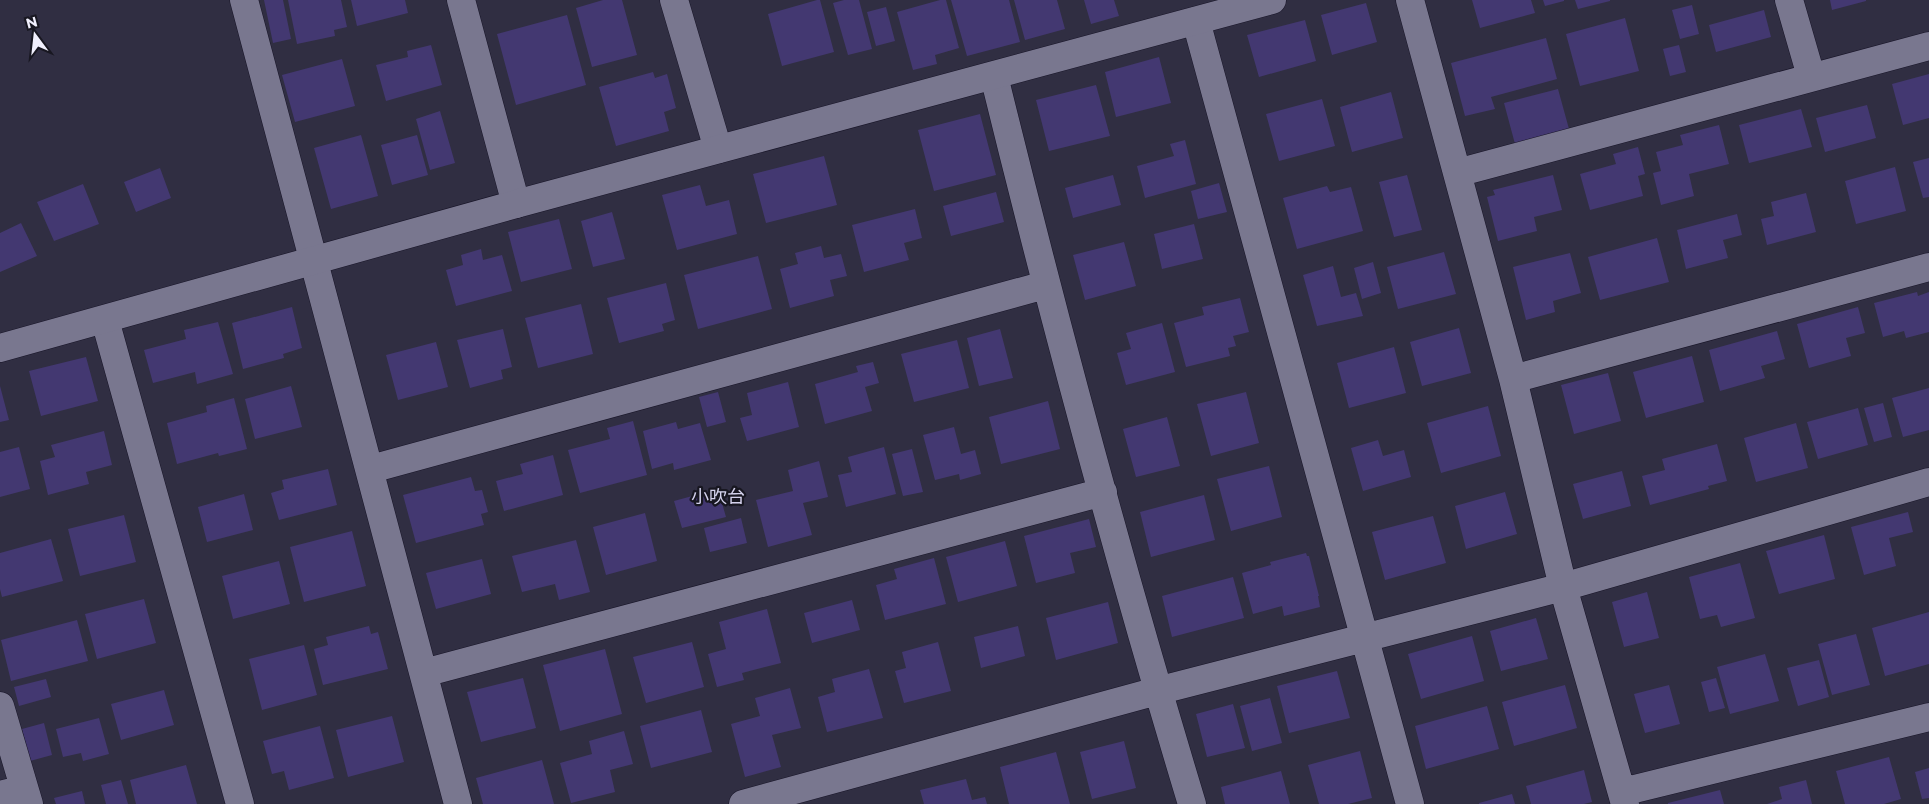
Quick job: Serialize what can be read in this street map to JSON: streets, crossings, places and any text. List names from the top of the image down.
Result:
{
  "districts": ["小吹台"],
  "north": "top"
}
